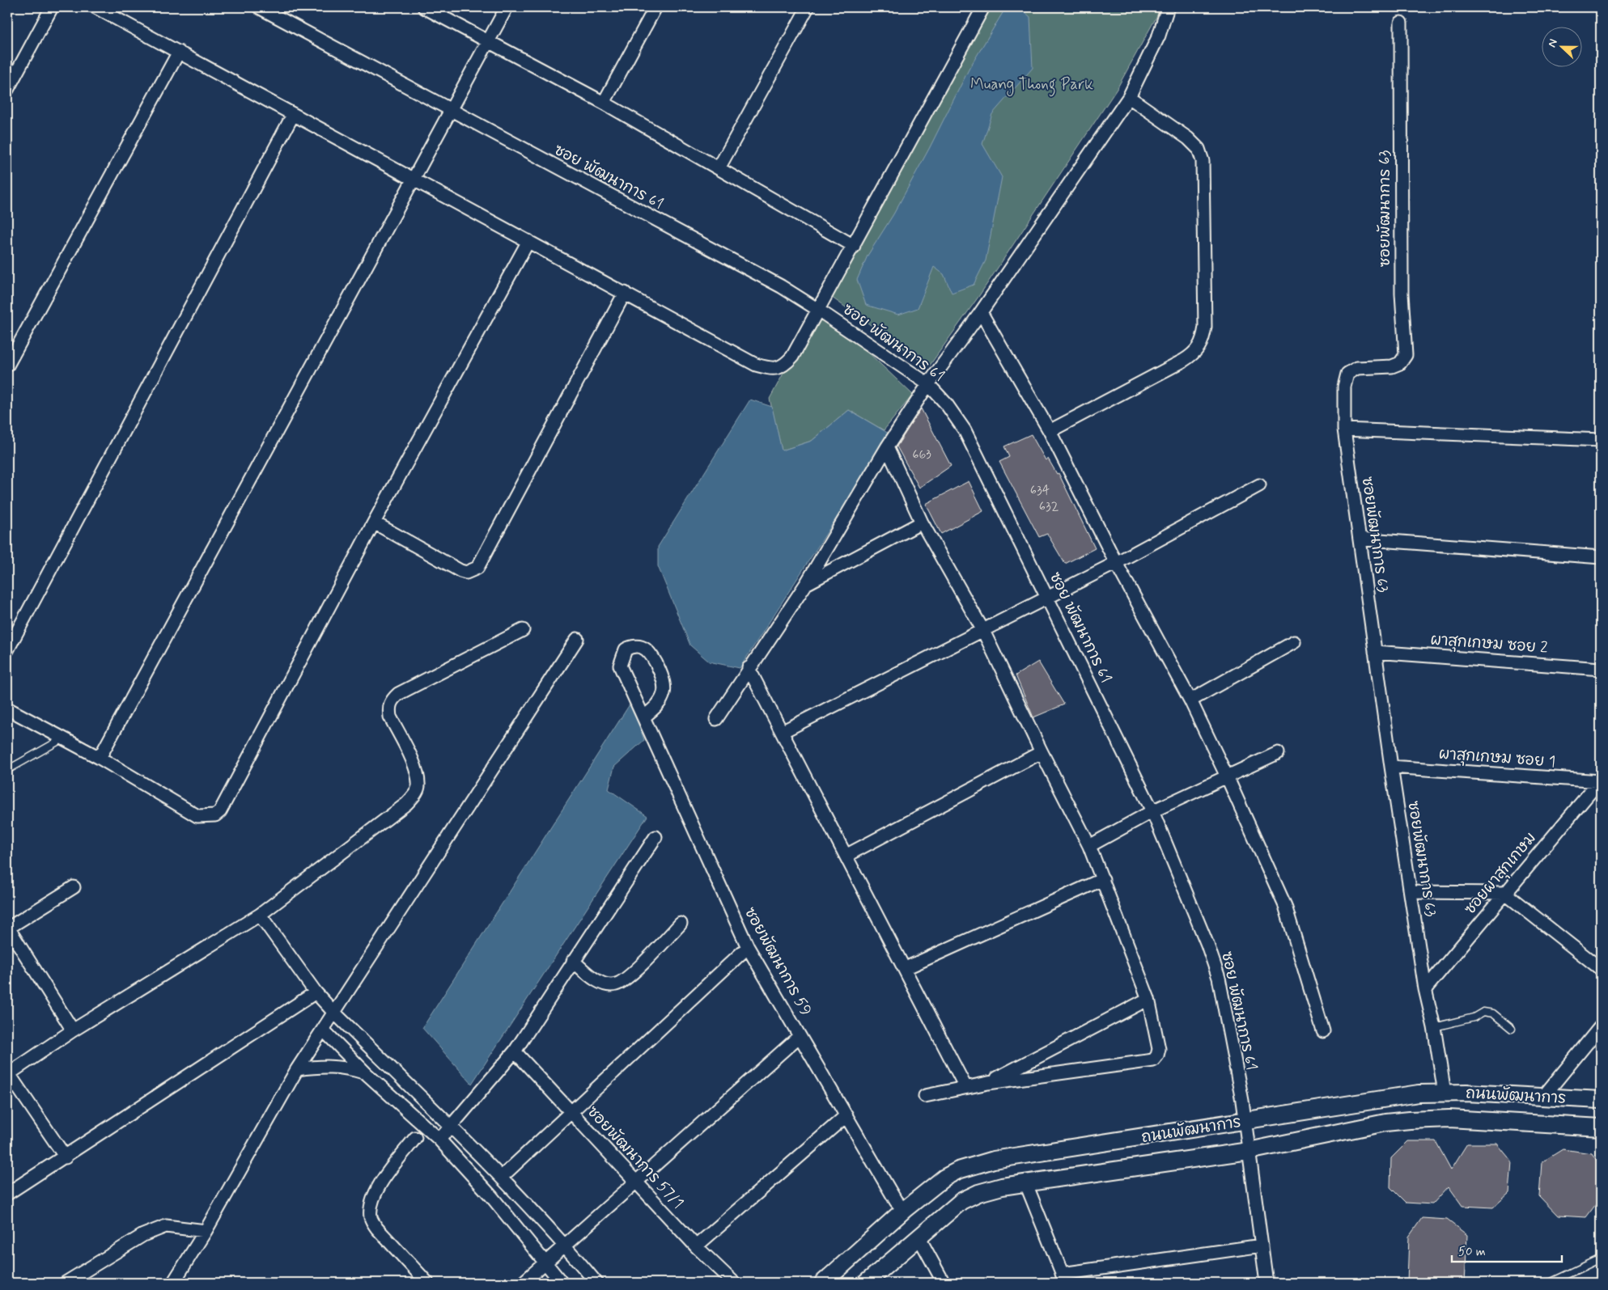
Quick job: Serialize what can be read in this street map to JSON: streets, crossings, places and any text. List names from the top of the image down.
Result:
{
  "streets": {
    "main road": ["ถนนพัฒนาการ"],
    "street": [
      "ซอย พัฒนาการ 61",
      "ซอยพัฒนาการ 63",
      "ผาสุกเกษม ซอย 2",
      "ผาสุกเกษม ซอย 1",
      "ซอยผาสุกเกษม",
      "ซอยพัฒนาการ 59",
      "ซอยพัฒนาการ 57/1"
    ]
  },
  "crossings": [
    ["ซอย พัฒนาการ 61", "ถนนพัฒนาการ"],
    ["ซอยพัฒนาการ 63", "ผาสุกเกษม ซอย 2"],
    ["ซอยพัฒนาการ 63", "ผาสุกเกษม ซอย 1"],
    ["ซอยพัฒนาการ 63", "ซอยผาสุกเกษม"],
    ["ซอยพัฒนาการ 63", "ถนนพัฒนาการ"],
    ["ผาสุกเกษม ซอย 1", "ซอยผาสุกเกษม"],
    ["ซอยพัฒนาการ 59", "ถนนพัฒนาการ"]
  ],
  "parks": ["Muang Thong Park"],
  "house_numbers": ["663", "634", "632"],
  "scale_bar": "50 m",
  "north": "left"
}
